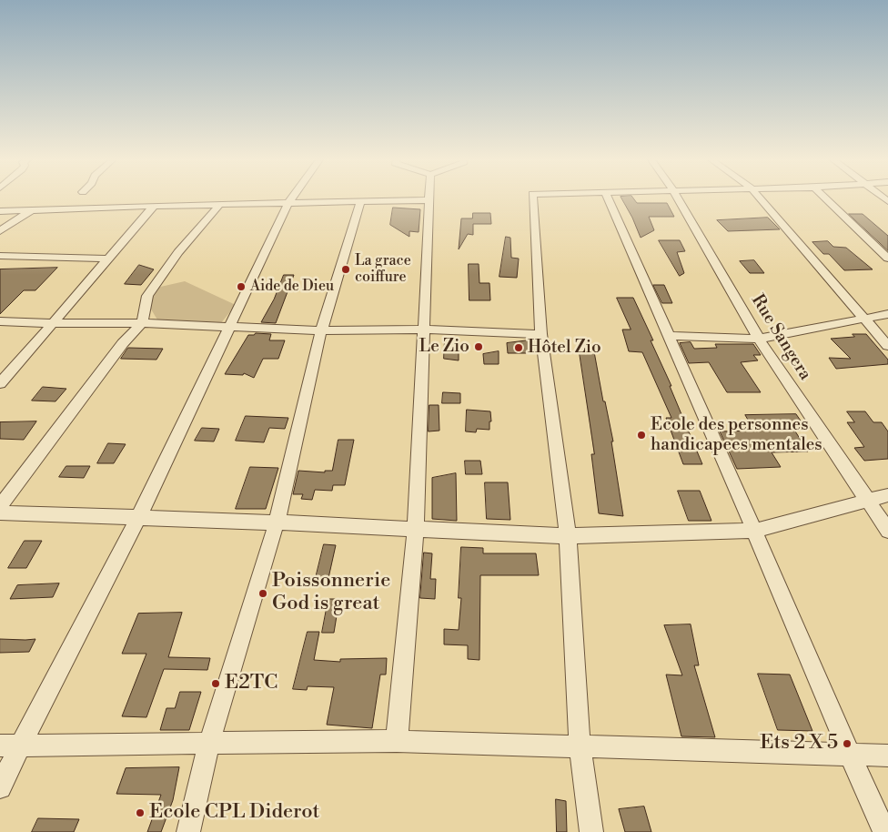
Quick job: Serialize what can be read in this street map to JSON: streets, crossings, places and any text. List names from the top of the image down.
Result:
{
  "streets": {
    "street": ["Rue Sangera"]
  },
  "places": [
    "La grace coiffure",
    "Aide de Dieu",
    "Le Zio",
    "Hôtel Zio",
    "Ecole des personnes handicapees mentales",
    "Poissonnerie God is great",
    "E2TC",
    "Ets 2 X 5",
    "Ecole CPL Diderot"
  ]
}
